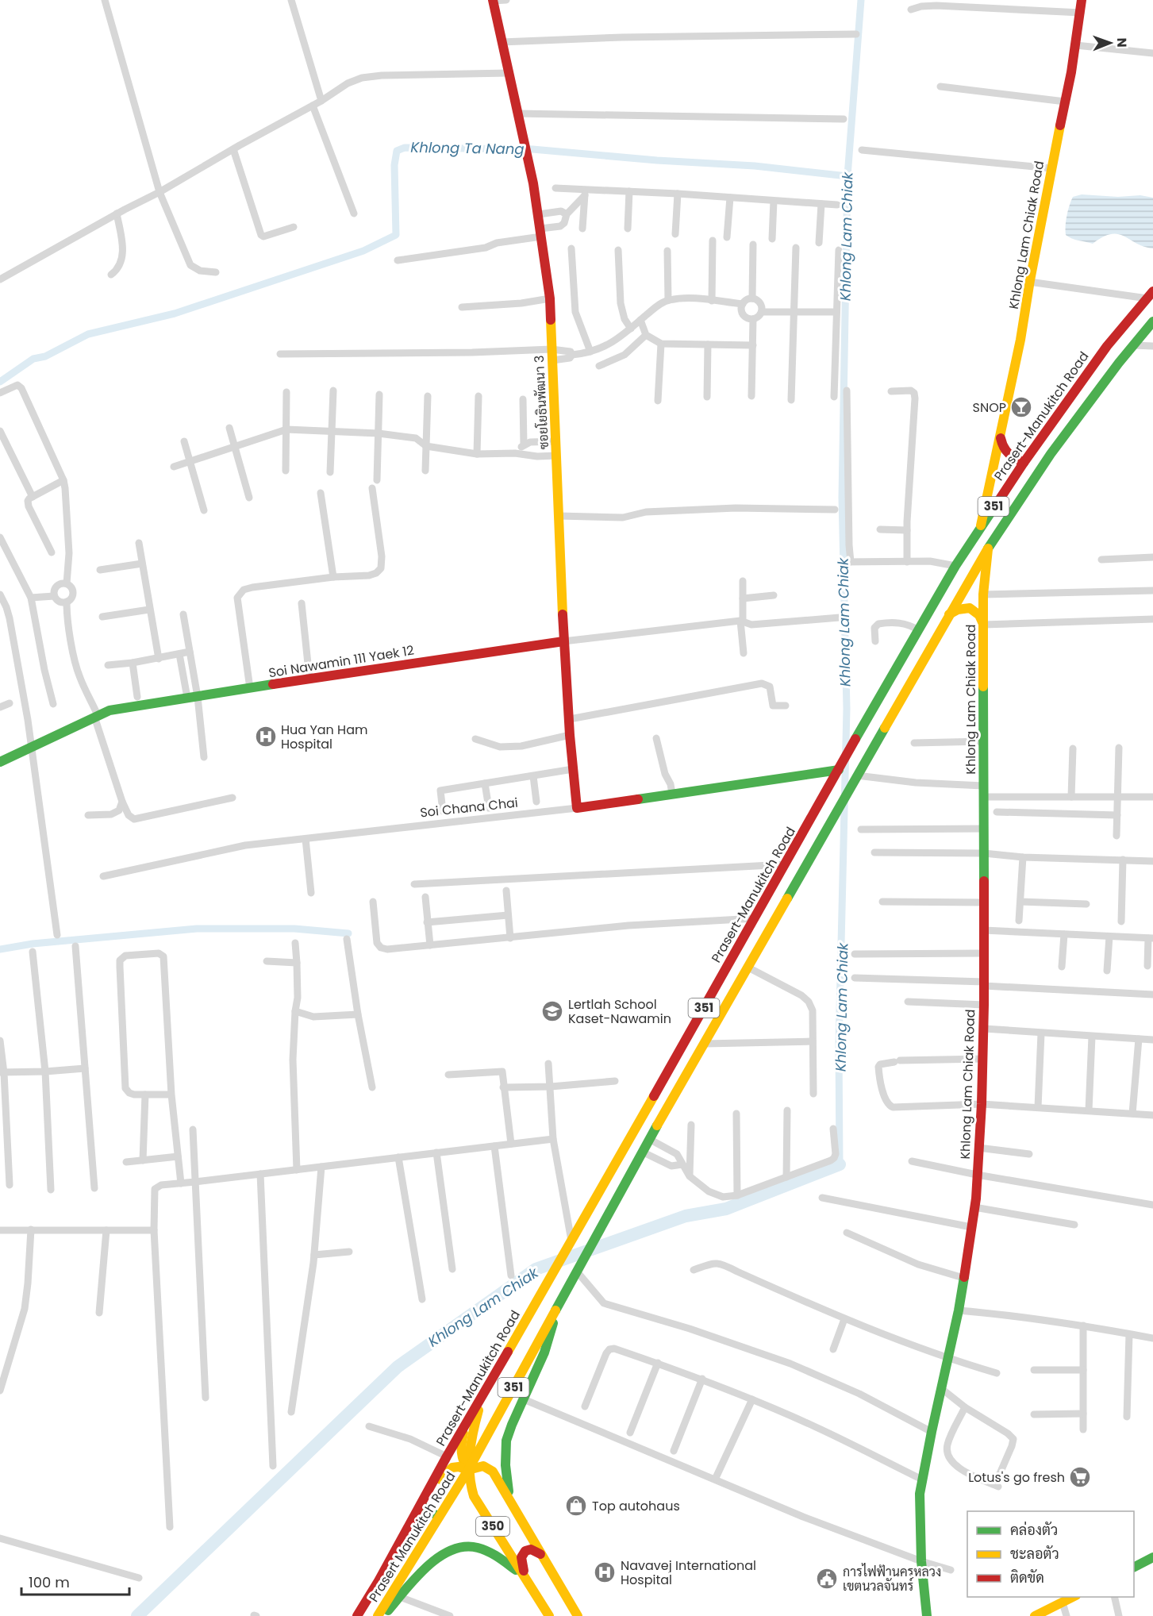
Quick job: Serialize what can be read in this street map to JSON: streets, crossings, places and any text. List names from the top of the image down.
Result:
{
  "streets": {
    "main road": [
      "Khlong Lam Chiak Road",
      "ซอยโยธินพัฒนา 3",
      "Prasert-Manukitch Road",
      "351",
      "Soi Nawamin 111 Yaek 12",
      "Soi Chana Chai",
      "350",
      "Prasert Manukitch Road"
    ]
  },
  "crossings": [
    ["Khlong Lam Chiak Road", "Prasert-Manukitch Road"],
    ["Khlong Lam Chiak Road", "351"],
    ["ซอยโยธินพัฒนา 3", "Soi Nawamin 111 Yaek 12"],
    ["ซอยโยธินพัฒนา 3", "Soi Chana Chai"],
    ["Prasert-Manukitch Road", "Soi Chana Chai"],
    ["Prasert-Manukitch Road", "350"],
    ["Prasert-Manukitch Road", "Prasert Manukitch Road"],
    ["351", "350"],
    ["351", "Prasert Manukitch Road"],
    ["350", "Prasert Manukitch Road"]
  ],
  "water": ["Khlong Ta Nang", "Khlong Lam Chiak"],
  "places": {
    "bar": ["SNOP"],
    "hospital": ["Hua Yan Ham Hospital", "Navavej International Hospital"],
    "school or university": ["Lertlah School Kaset-Nawamin"],
    "supermarket": ["Lotus's go fresh"],
    "shop": ["Top autohaus"],
    "public building": ["การไฟฟ้านครหลวง เขตนวลจันทร์"]
  },
  "legend": ["คล่องตัว", "ชะลอตัว", "ติดขัด"],
  "scale_bar": "100 m",
  "north": "right"
}
